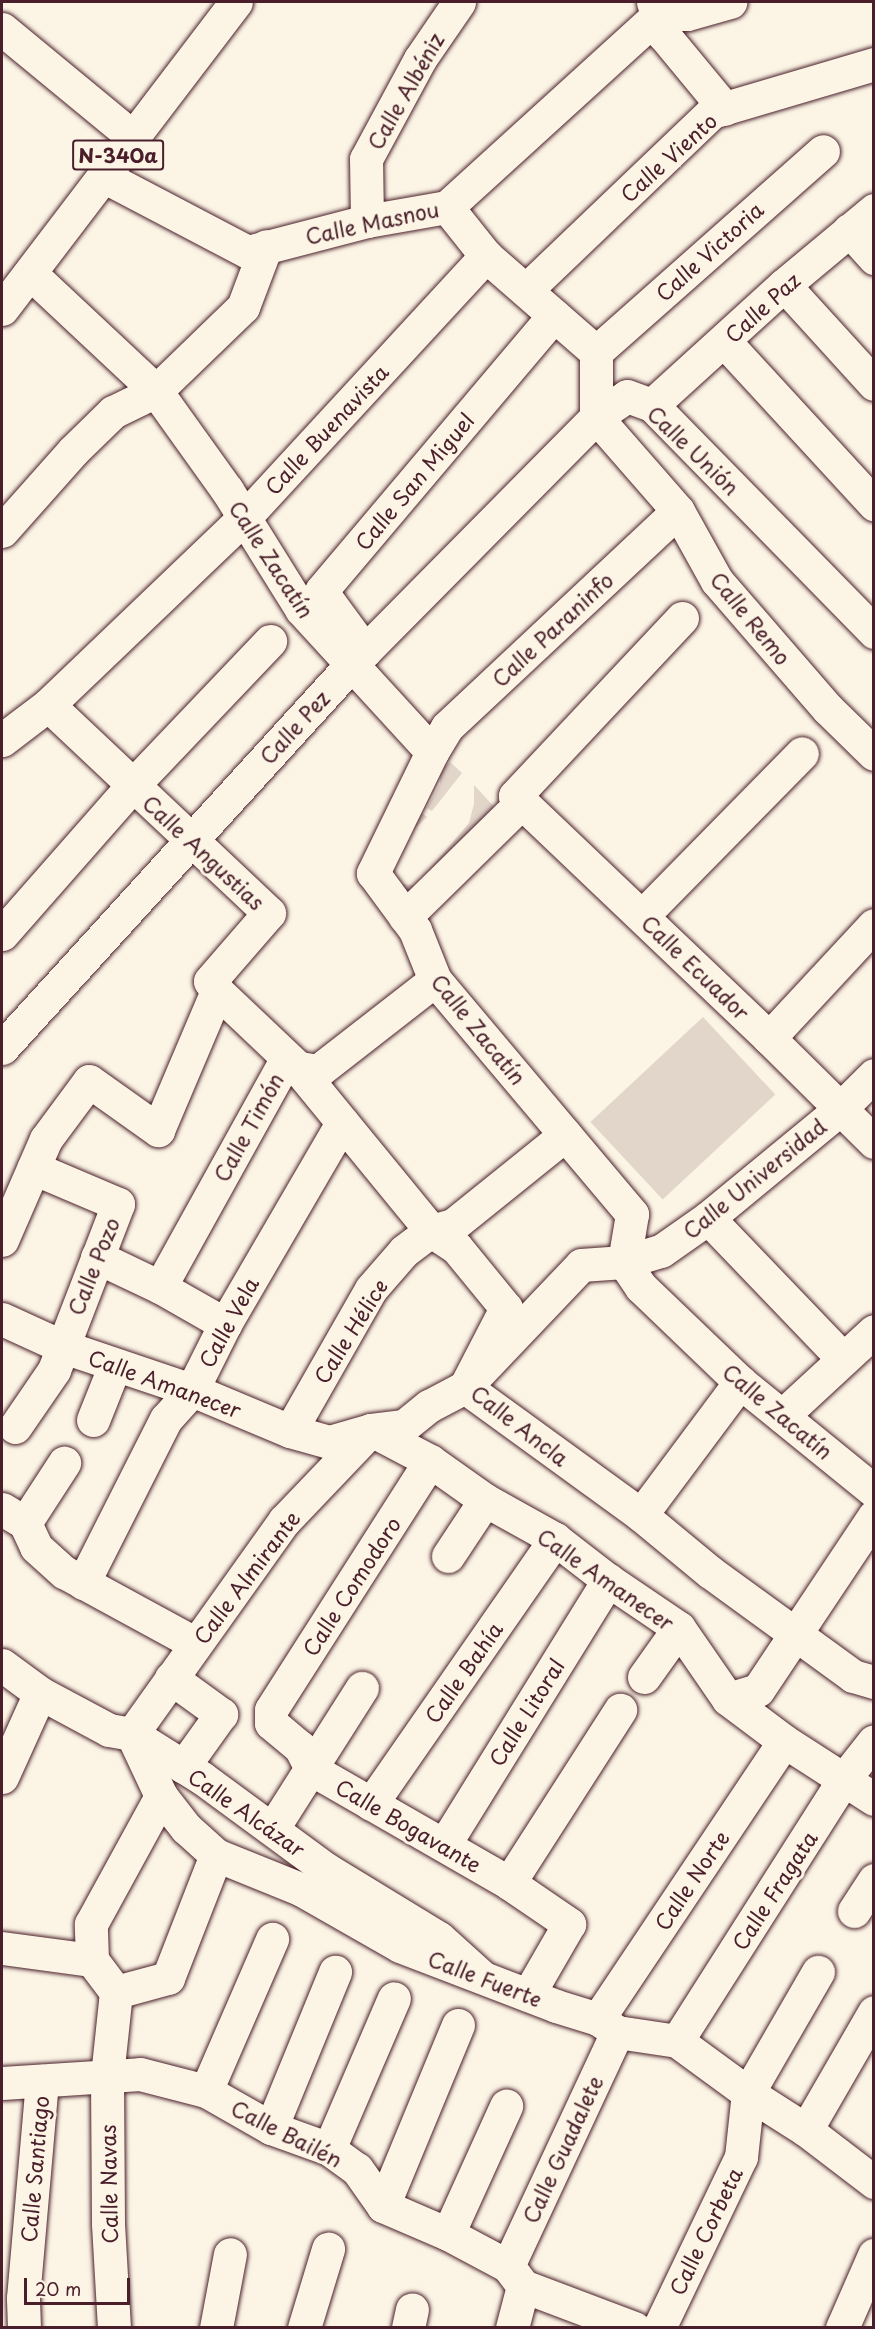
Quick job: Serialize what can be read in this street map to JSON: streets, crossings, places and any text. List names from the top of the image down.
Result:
{
  "streets": {
    "main road": [
      "Calle Albéniz",
      "N-340a",
      "Calle Viento",
      "Calle Masnou",
      "Calle Victoria",
      "Calle Paz",
      "Calle Buenavista",
      "Calle Unión",
      "Calle San Miguel",
      "Calle Zacatín",
      "Calle Remo",
      "Calle Paraninfo",
      "Calle Pez",
      "Calle Angustias",
      "Calle Ecuador",
      "Calle Timón",
      "Calle Universidad",
      "Calle Pozo",
      "Calle Vela",
      "Calle Hélice",
      "Calle Amanecer",
      "Calle Ancla",
      "Calle Almirante",
      "Calle Comodoro",
      "Calle Bahía",
      "Calle Litoral",
      "Calle Alcázar",
      "Calle Bogavante",
      "Calle Norte",
      "Calle Fragata",
      "Calle Fuerte",
      "Calle Bailén",
      "Calle Guadalete",
      "Calle Santiago",
      "Calle Navas",
      "Calle Corbeta"
    ]
  },
  "crossings": [
    ["Calle Albéniz", "Calle Masnou"],
    ["N-340a", "Calle Masnou"],
    ["N-340a", "Calle Zacatín"],
    ["Calle Paz", "Calle Unión"],
    ["Calle Buenavista", "Calle Zacatín"],
    ["Calle Buenavista", "Calle Angustias"],
    ["Calle Unión", "Calle Remo"],
    ["Calle Unión", "Calle Pez"],
    ["Calle San Miguel", "Calle Zacatín"],
    ["Calle San Miguel", "Calle Pez"],
    ["Calle Zacatín", "Calle Paraninfo"],
    ["Calle Zacatín", "Calle Pez"],
    ["Calle Zacatín", "Calle Timón"],
    ["Calle Zacatín", "Calle Universidad"],
    ["Calle Zacatín", "Calle Hélice"],
    ["Calle Zacatín", "Calle Amanecer"],
    ["Calle Remo", "Calle Paraninfo"],
    ["Calle Remo", "Calle Pez"],
    ["Calle Pez", "Calle Angustias"],
    ["Calle Angustias", "Calle Pozo"],
    ["Calle Angustias", "Calle Ancla"],
    ["Calle Ecuador", "Calle Universidad"],
    ["Calle Timón", "Calle Ancla"],
    ["Calle Universidad", "Calle Amanecer"],
    ["Calle Pozo", "Calle Amanecer"],
    ["Calle Vela", "Calle Amanecer"],
    ["Calle Vela", "Calle Ancla"],
    ["Calle Hélice", "Calle Amanecer"],
    ["Calle Hélice", "Calle Ancla"],
    ["Calle Amanecer", "Calle Ancla"],
    ["Calle Amanecer", "Calle Almirante"],
    ["Calle Amanecer", "Calle Comodoro"],
    ["Calle Amanecer", "Calle Bahía"],
    ["Calle Amanecer", "Calle Litoral"],
    ["Calle Amanecer", "Calle Norte"],
    ["Calle Amanecer", "Calle Fragata"],
    ["Calle Almirante", "Calle Alcázar"],
    ["Calle Almirante", "Calle Fuerte"],
    ["Calle Comodoro", "Calle Bogavante"],
    ["Calle Bahía", "Calle Bogavante"],
    ["Calle Litoral", "Calle Bogavante"],
    ["Calle Alcázar", "Calle Fuerte"],
    ["Calle Bogavante", "Calle Fuerte"],
    ["Calle Norte", "Calle Fuerte"],
    ["Calle Norte", "Calle Guadalete"],
    ["Calle Fragata", "Calle Fuerte"],
    ["Calle Fuerte", "Calle Guadalete"],
    ["Calle Fuerte", "Calle Corbeta"],
    ["Calle Bailén", "Calle Santiago"],
    ["Calle Bailén", "Calle Navas"]
  ],
  "scale_bar": "20 m"
}
